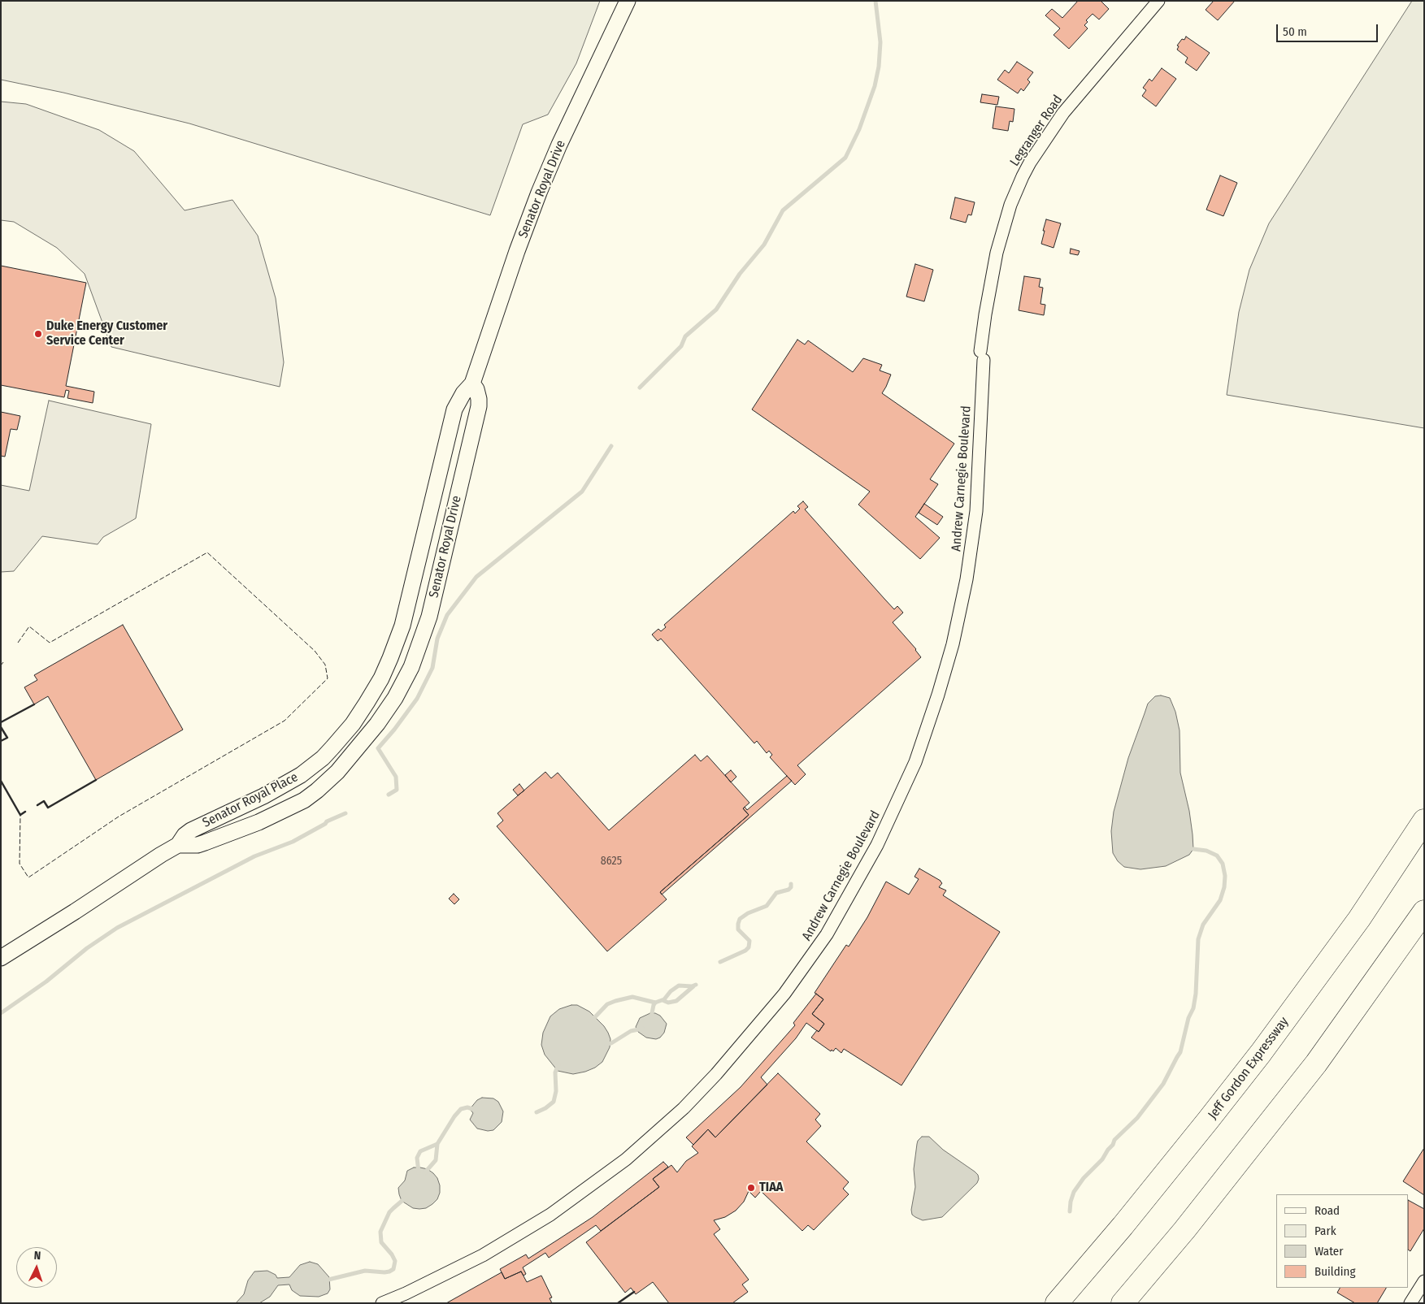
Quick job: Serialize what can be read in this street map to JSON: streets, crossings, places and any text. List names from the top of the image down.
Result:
{
  "streets": {
    "highway": ["Jeff Gordon Expressway"],
    "street": [
      "Legranger Road",
      "Senator Royal Drive",
      "Andrew Carnegie Boulevard",
      "Senator Royal Place"
    ]
  },
  "crossings": [
    ["Legranger Road", "Andrew Carnegie Boulevard"],
    ["Senator Royal Drive", "Senator Royal Place"]
  ],
  "places": ["Duke Energy Customer Service Center", "TIAA"],
  "house_numbers": ["8625"],
  "legend": [
    "Road",
    "Park",
    "Water",
    "Building"
  ],
  "scale_bar": "50 m",
  "north": "top"
}
